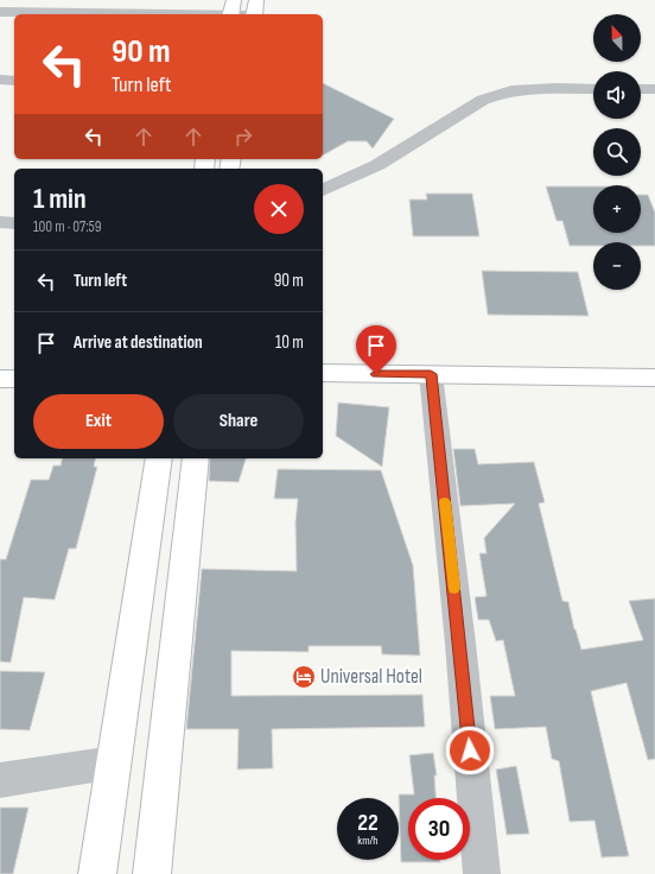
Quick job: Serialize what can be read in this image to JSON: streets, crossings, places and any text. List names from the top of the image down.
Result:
{
  "places": {
    "hotel": ["Universal Hotel"]
  },
  "north": "top",
  "page": {
    "map_buttons": ["+", "−"],
    "turn": ["90 m", "Turn left"],
    "heading": ["1 min", "100 m · 07:59"],
    "list": [
      {
        "name": "Turn left",
        "value": "90 m"
      },
      {
        "name": "Arrive at destination",
        "value": "10 m"
      }
    ],
    "buttons": ["Exit", "Share"],
    "speed": "22 km/h",
    "limit": "30"
  }
}
